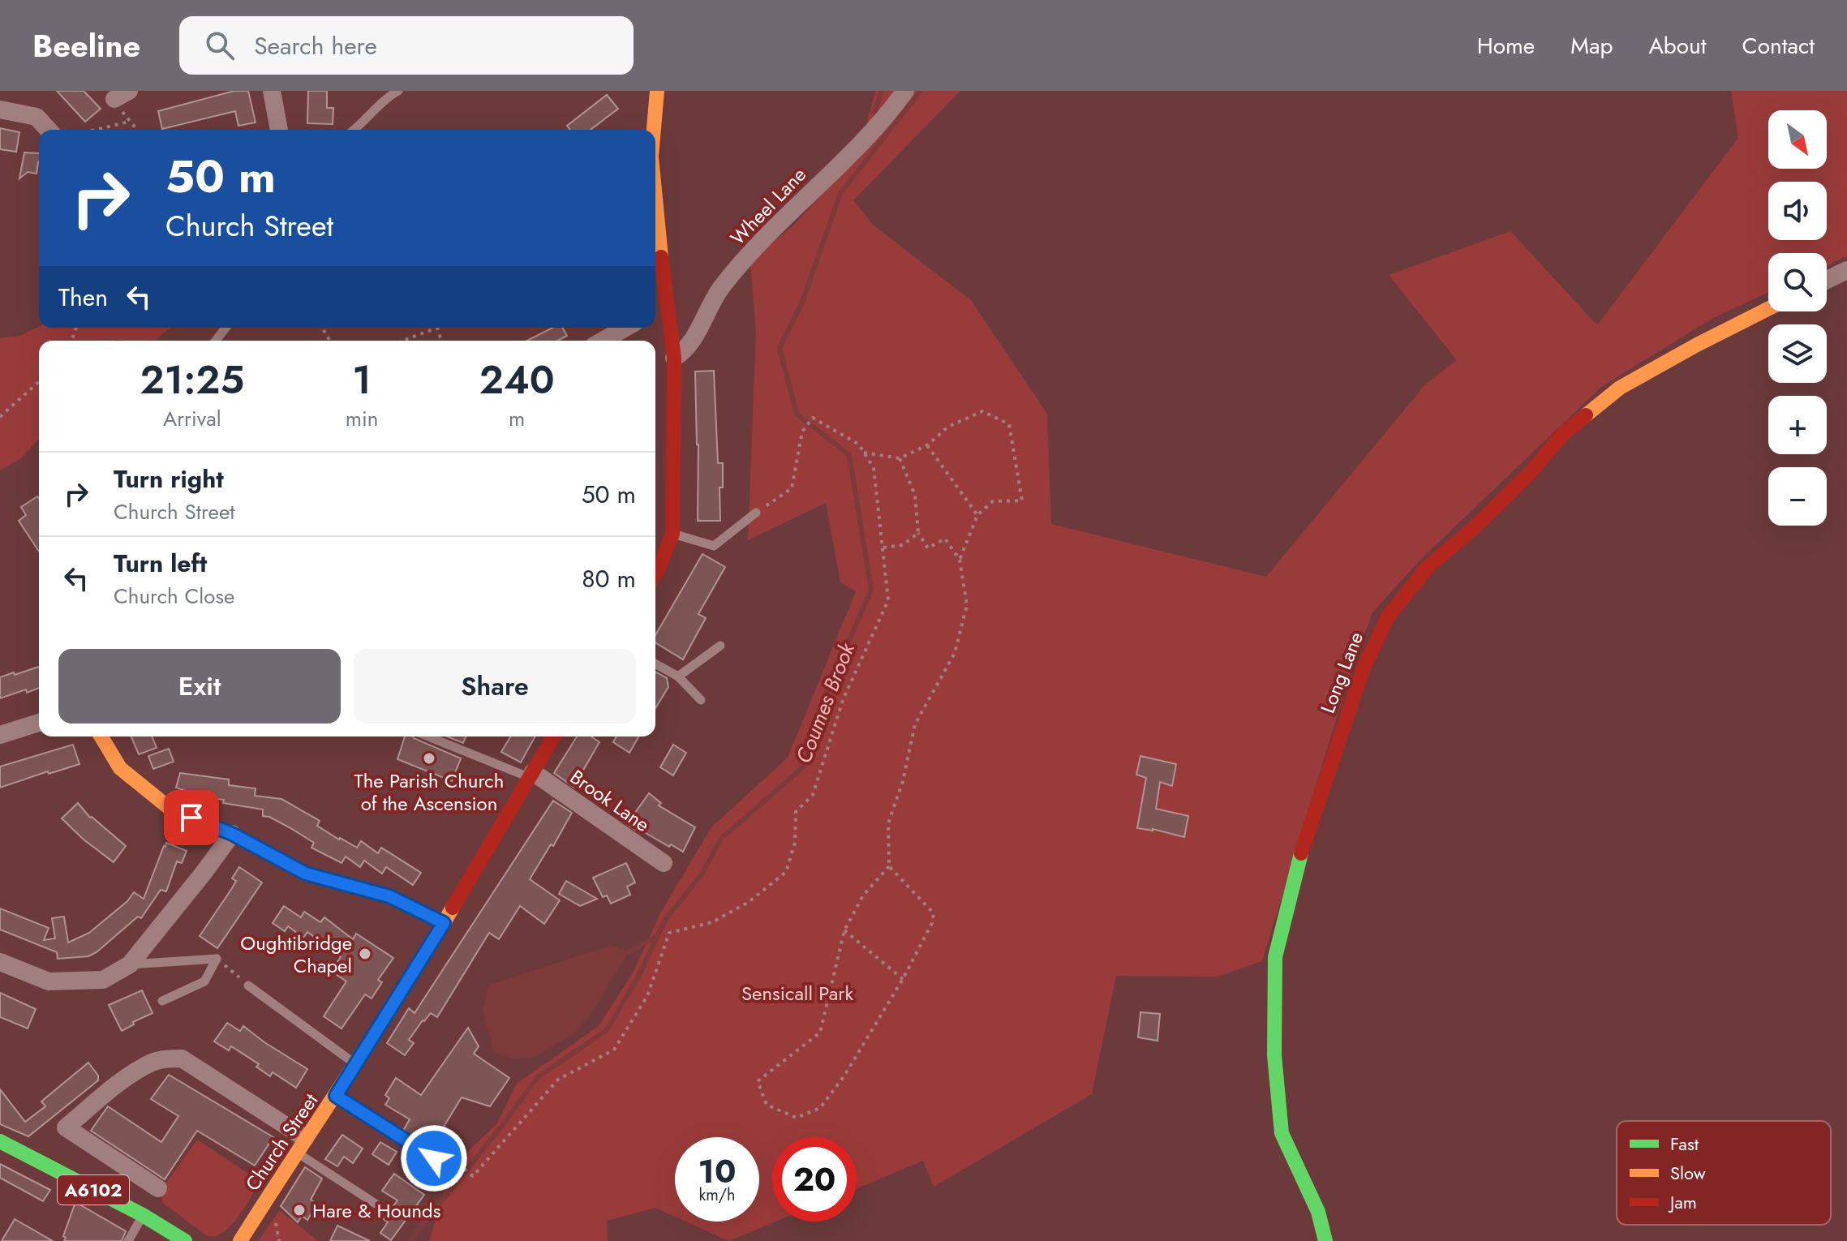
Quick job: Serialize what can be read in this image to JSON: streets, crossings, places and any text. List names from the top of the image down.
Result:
{
  "streets": {
    "street": [
      "Wheel Lane",
      "Long Lane",
      "Brook Lane",
      "Church Street",
      "A6102"
    ]
  },
  "crossings": [
    ["Brook Lane", "Church Street"]
  ],
  "water": ["Coumes Brook"],
  "parks": ["Sensicall Park"],
  "places": ["The Parish Church of the Ascension", "Oughtibridge Chapel", "Hare & Hounds"],
  "legend": ["Fast", "Slow", "Jam"],
  "north": "bottom right",
  "page": {
    "header": "Beeline",
    "search": "Search here",
    "nav": [
      "Home",
      "Map",
      "About",
      "Contact"
    ],
    "map_buttons": ["+", "−"],
    "turn": ["50 m", "Church Street"],
    "then": "Then",
    "eta": [
      "21:25",
      "Arrival",
      "1",
      "min",
      "240",
      "m"
    ],
    "list": [
      {
        "name": "Turn right",
        "note": "Church Street",
        "value": "50 m"
      },
      {
        "name": "Turn left",
        "note": "Church Close",
        "value": "80 m"
      }
    ],
    "buttons": ["Exit", "Share"],
    "speed": "10 km/h",
    "limit": "20"
  }
}
